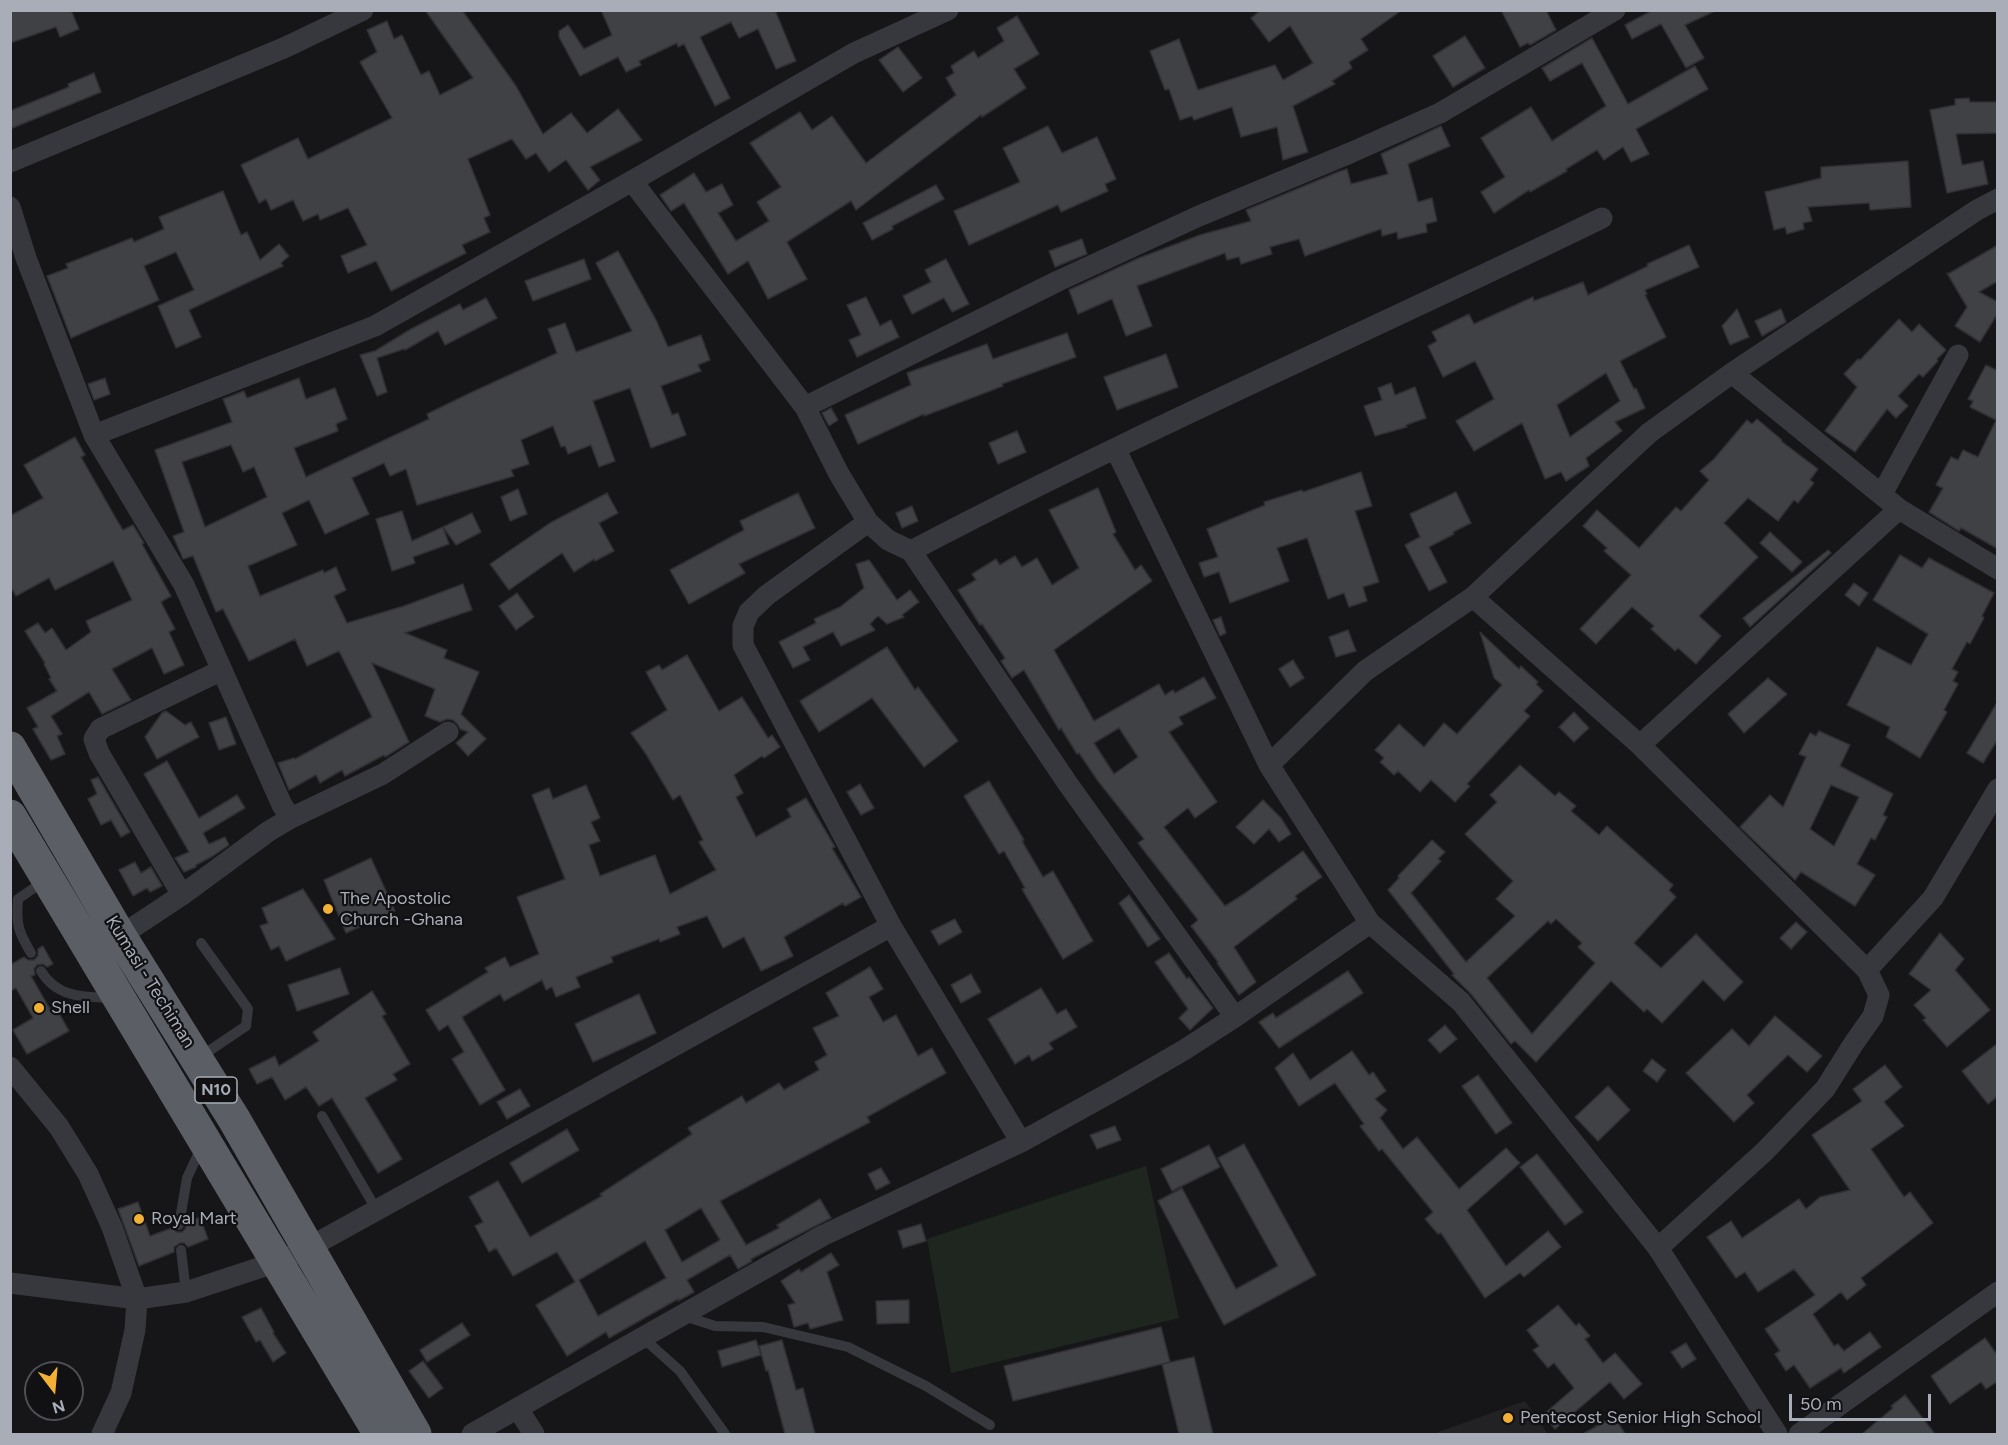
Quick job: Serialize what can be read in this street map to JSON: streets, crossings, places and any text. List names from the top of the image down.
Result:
{
  "streets": {
    "highway": ["Kumasi - Techiman", "N10"]
  },
  "places": [
    "The Apostolic Church -Ghana",
    "Shell",
    "Royal Mart",
    "Pentecost Senior High School"
  ],
  "scale_bar": "50 m",
  "north": "bottom"
}
